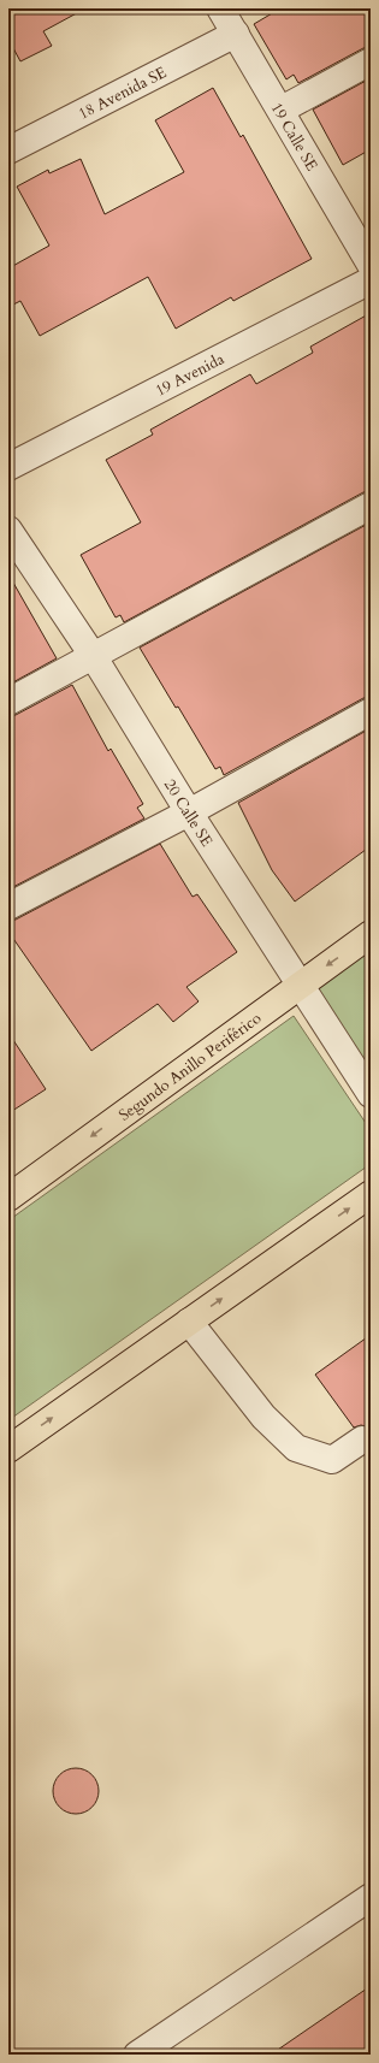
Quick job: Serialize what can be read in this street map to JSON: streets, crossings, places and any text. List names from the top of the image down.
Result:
{
  "streets": {
    "main road": ["Segundo Anillo Periférico"],
    "street": [
      "18 Avenida SE",
      "19 Calle SE",
      "19 Avenida",
      "20 Calle SE"
    ]
  },
  "crossings": [
    ["18 Avenida SE", "19 Calle SE"],
    ["20 Calle SE", "Segundo Anillo Periférico"]
  ]
}
